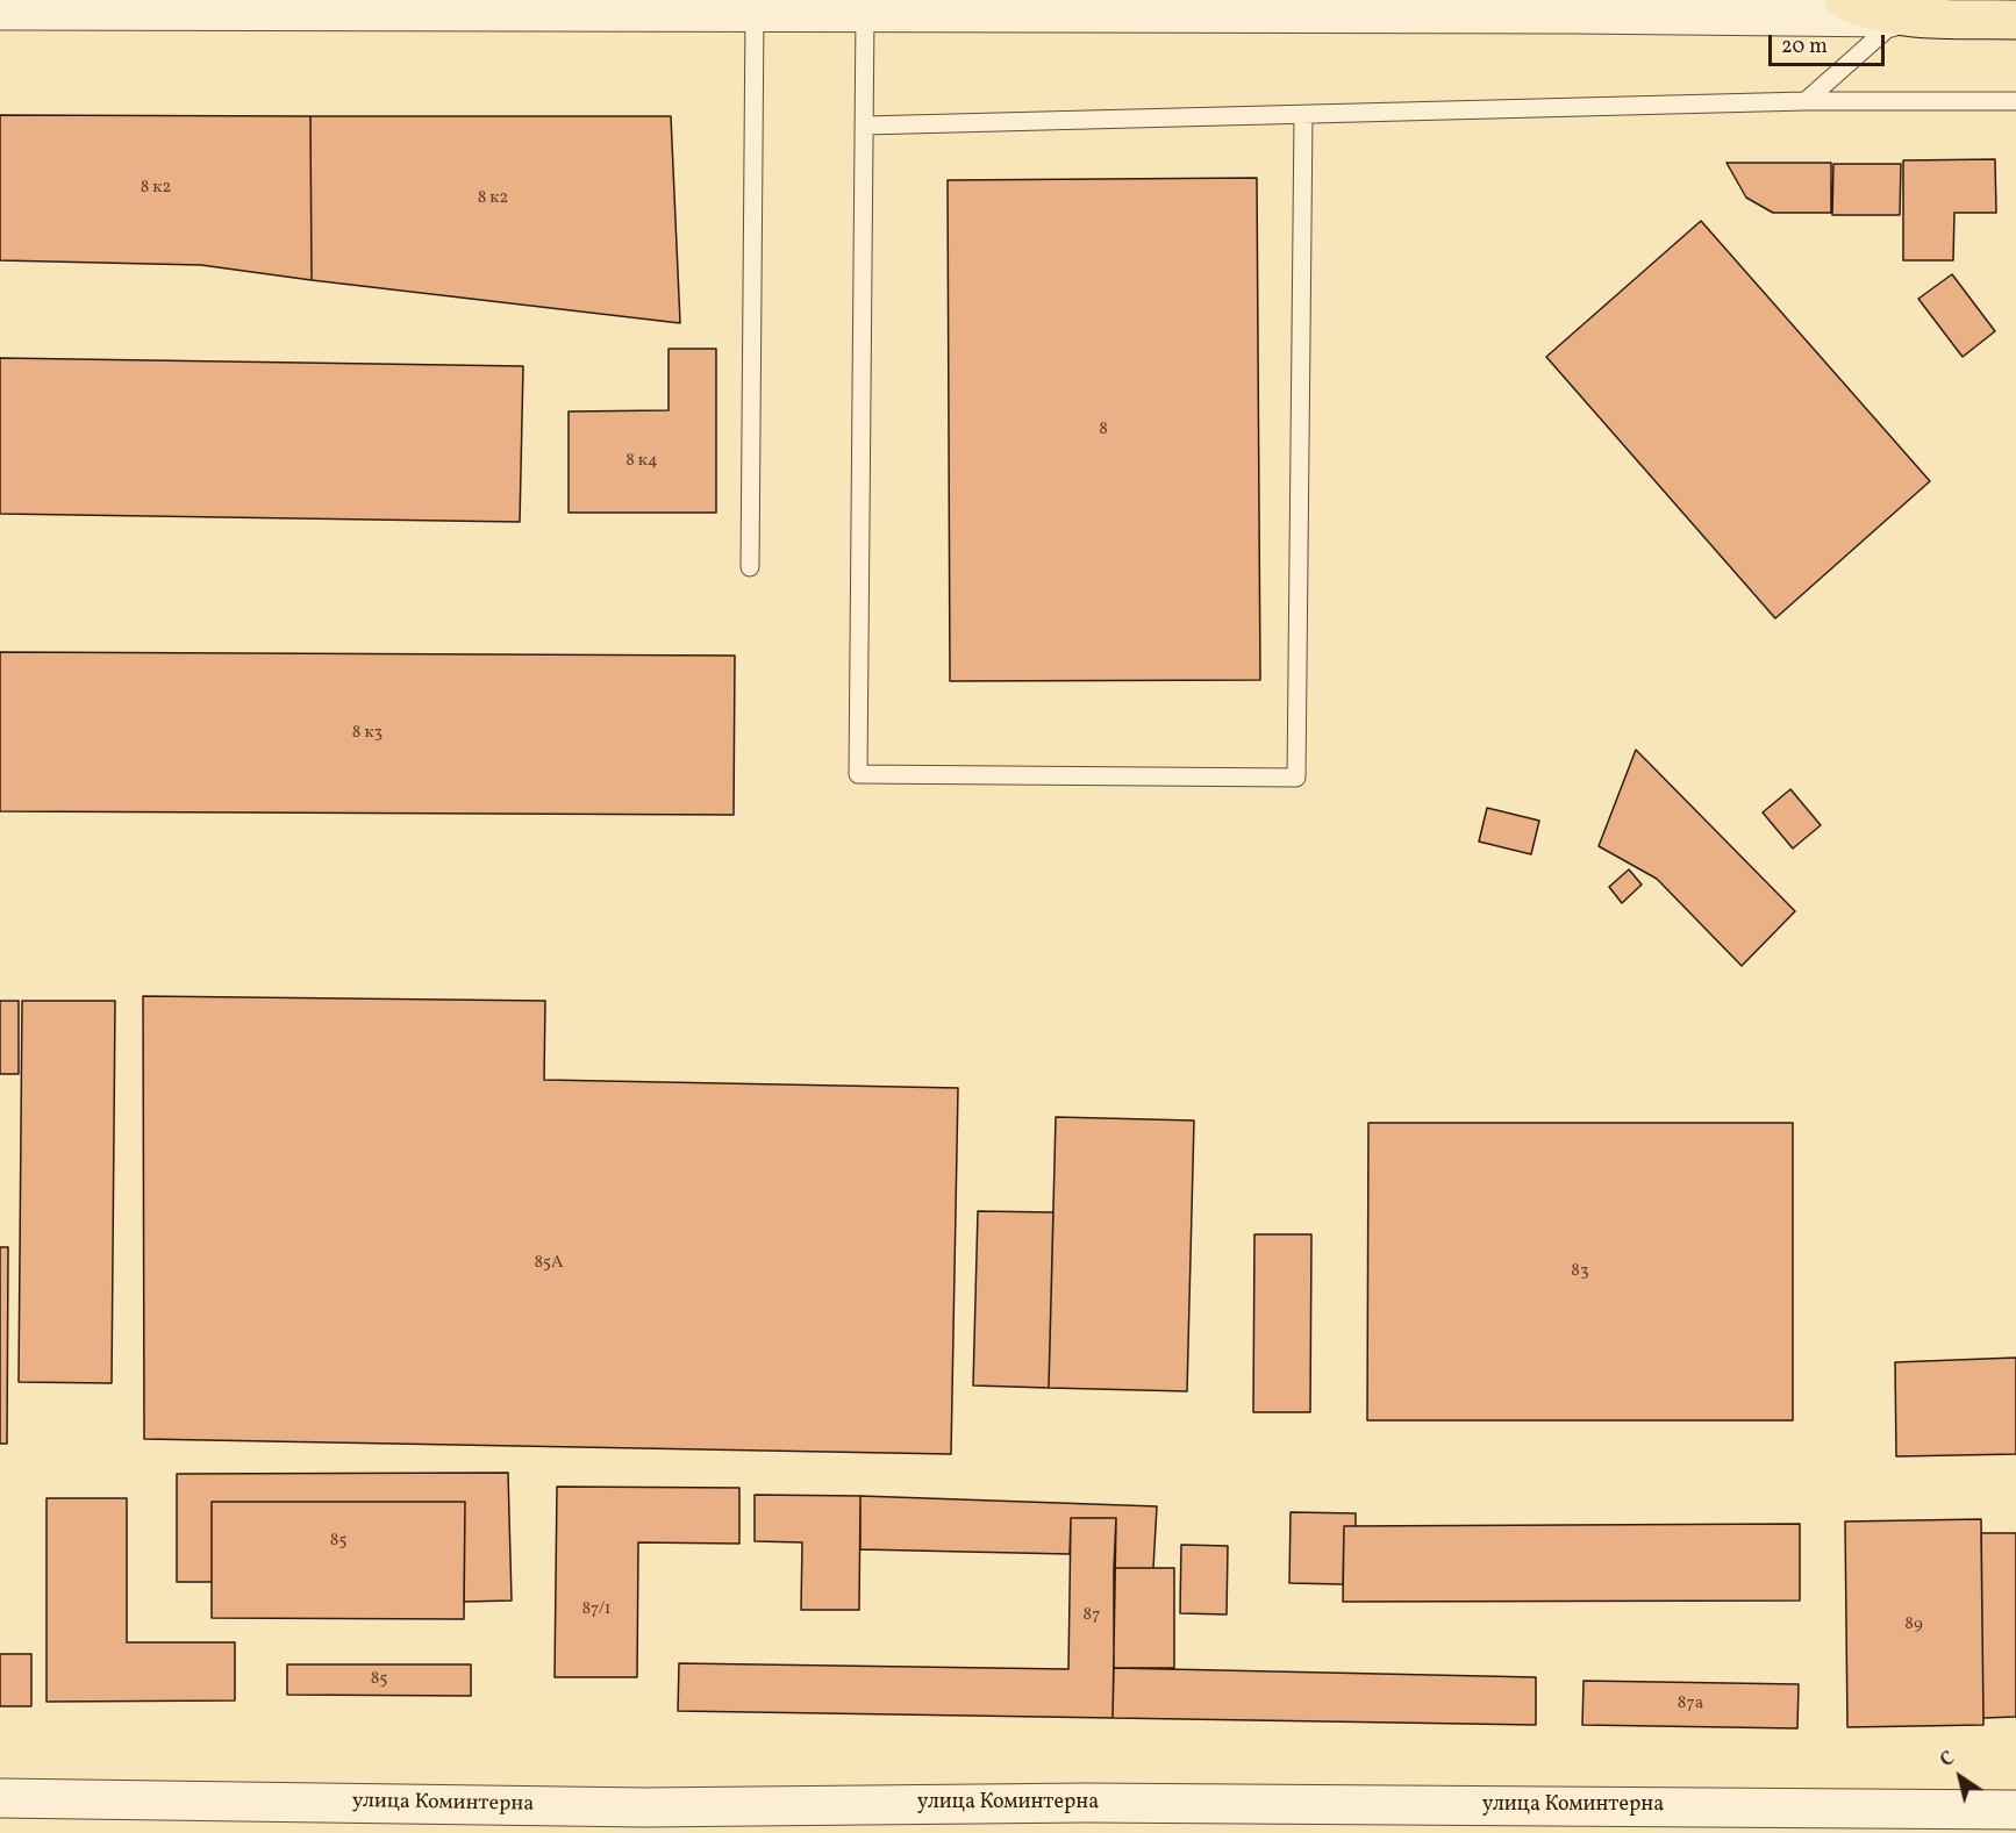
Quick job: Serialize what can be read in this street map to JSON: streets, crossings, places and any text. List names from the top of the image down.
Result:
{
  "streets": {
    "street": ["улица Коминтерна"]
  },
  "house_numbers": [
    "8 к2",
    "8 к2",
    "8",
    "8 к4",
    "8 к3",
    "85А",
    "83",
    "85",
    "87/1",
    "87",
    "89",
    "85",
    "87а"
  ],
  "scale_bar": "20 m",
  "north": "top left"
}
